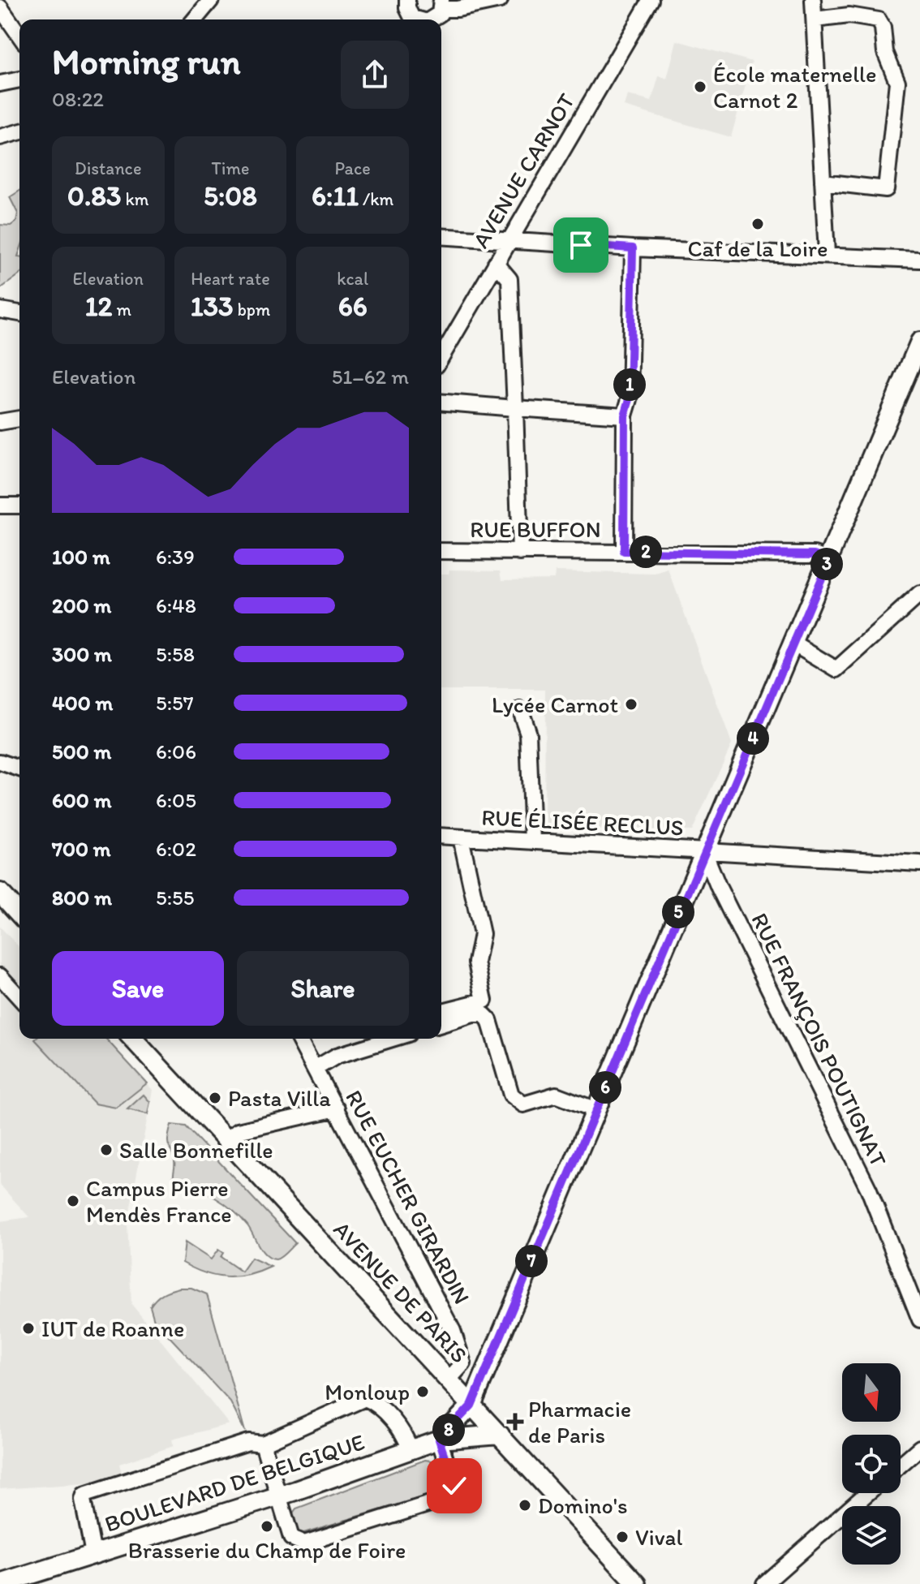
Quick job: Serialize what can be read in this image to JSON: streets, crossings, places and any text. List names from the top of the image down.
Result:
{
  "streets": {
    "main road": ["AVENUE DE PARIS", "BOULEVARD DE BELGIQUE"],
    "street": [
      "AVENUE CARNOT",
      "RUE BUFFON",
      "RUE ÉLISÉE RECLUS",
      "RUE FRANÇOIS POUTIGNAT",
      "RUE EUCHER GIRARDIN"
    ]
  },
  "crossings": [
    ["RUE ÉLISÉE RECLUS", "RUE FRANÇOIS POUTIGNAT"],
    ["AVENUE DE PARIS", "BOULEVARD DE BELGIQUE"]
  ],
  "places": {
    "other": [
      "École maternelle Carnot 2",
      "Caf de la Loire",
      "Lycée Carnot",
      "Pasta Villa",
      "Salle Bonnefille",
      "Campus Pierre Mendès France",
      "IUT de Roanne",
      "Monloup",
      "Domino's",
      "Brasserie du Champ de Foire",
      "Vival"
    ],
    "health": ["Pharmacie de Paris"]
  },
  "north": "bottom",
  "page": {
    "heading": ["Morning run", "08:22"],
    "stats": [
      ["Distance", "0.83 km"],
      ["Time", "5:08"],
      ["Pace", "6:11 /km"],
      ["Elevation", "12 m"],
      ["Heart rate", "133 bpm"],
      ["kcal", "66"]
    ],
    "chart": ["Elevation", "51–62 m"],
    "pins": [
      "1",
      "2",
      "3",
      "4",
      "5",
      "6",
      "7",
      "8"
    ],
    "list": [
      {
        "name": "100 m",
        "note": "6:39"
      },
      {
        "name": "200 m",
        "note": "6:48"
      },
      {
        "name": "300 m",
        "note": "5:58"
      },
      {
        "name": "400 m",
        "note": "5:57"
      },
      {
        "name": "500 m",
        "note": "6:06"
      },
      {
        "name": "600 m",
        "note": "6:05"
      },
      {
        "name": "700 m",
        "note": "6:02"
      },
      {
        "name": "800 m",
        "note": "5:55"
      }
    ],
    "buttons": ["Save", "Share"]
  }
}
